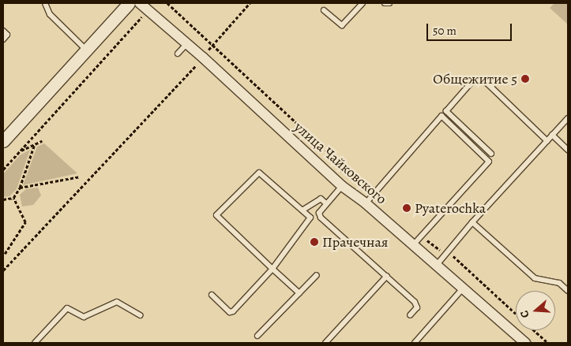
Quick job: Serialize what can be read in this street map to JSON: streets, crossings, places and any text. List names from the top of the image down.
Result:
{
  "streets": {
    "street": ["улица Чайковского"]
  },
  "places": ["Общежитие 5", "Pyaterochka", "Прачечная"],
  "scale_bar": "50 m",
  "north": "left"
}
